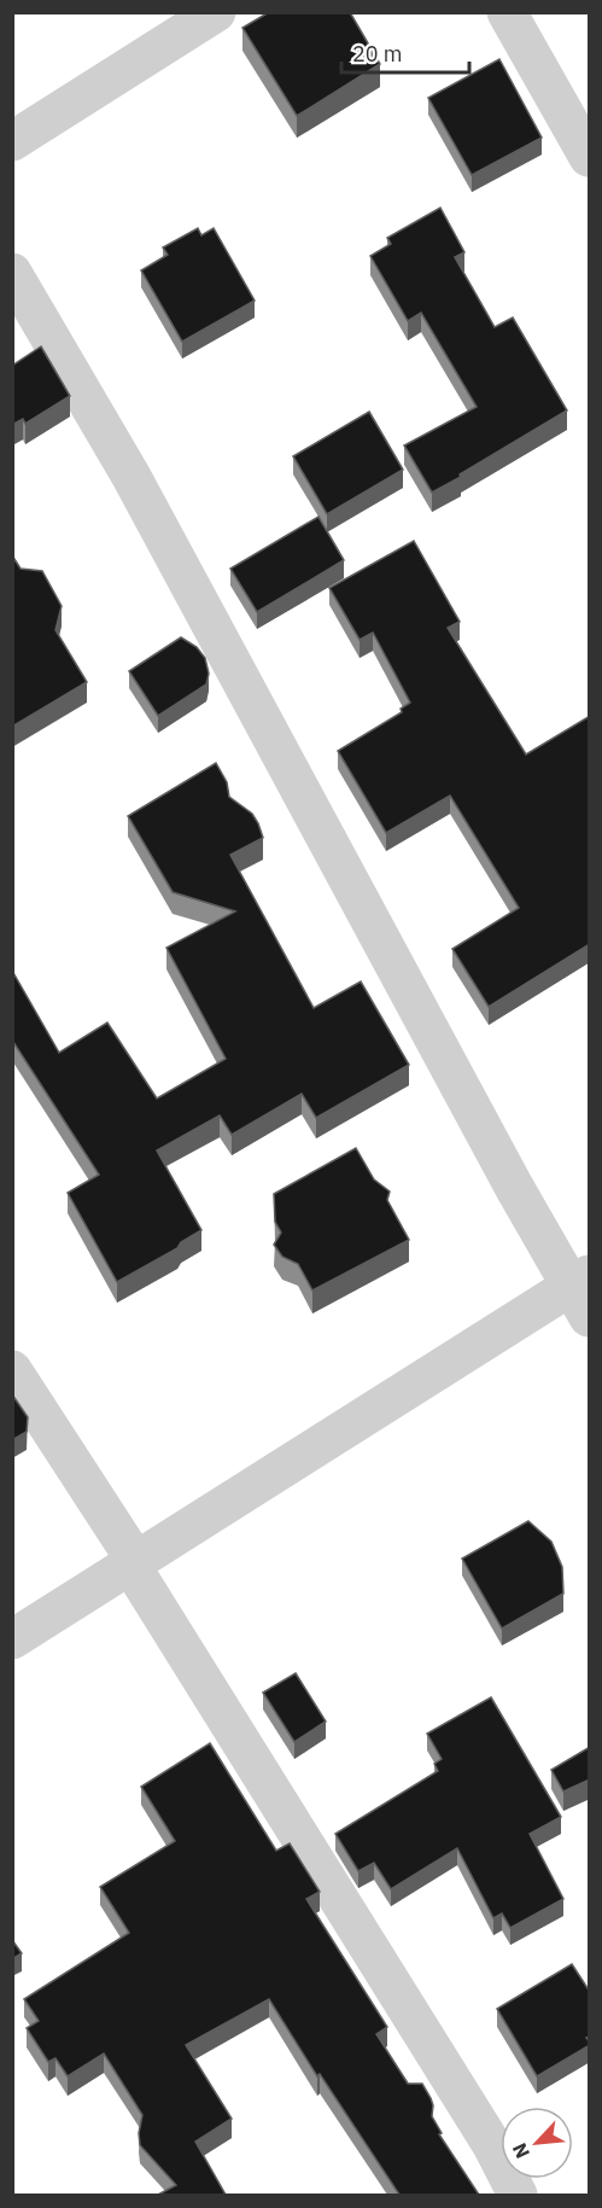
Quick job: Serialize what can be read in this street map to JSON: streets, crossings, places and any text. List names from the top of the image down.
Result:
{
  "scale_bar": "20 m",
  "north": "bottom left"
}
